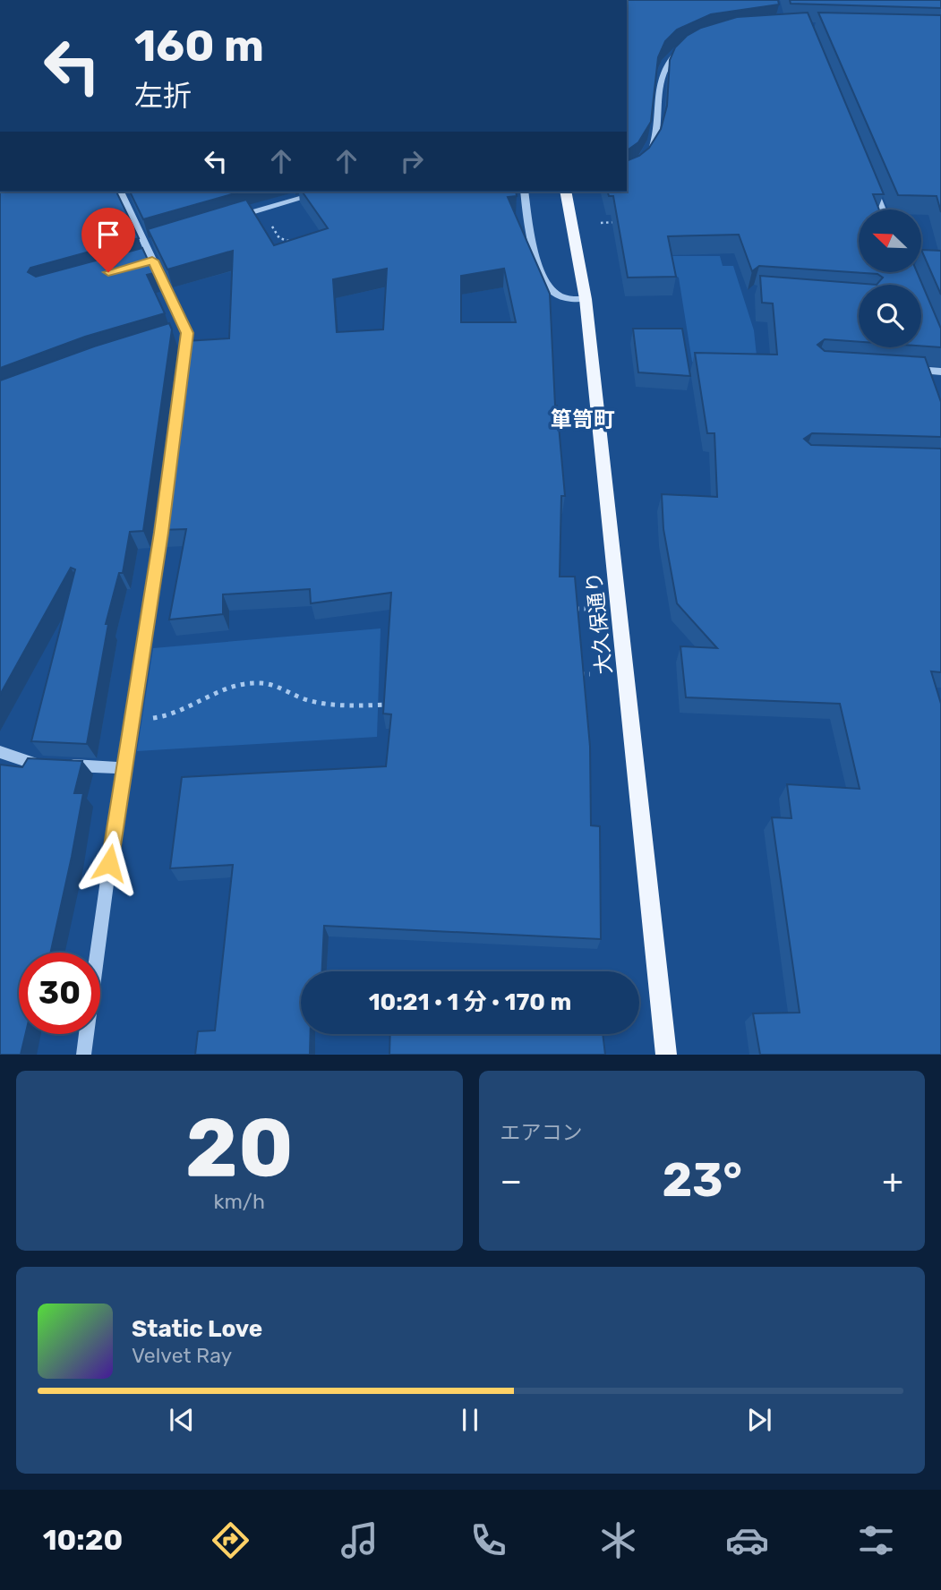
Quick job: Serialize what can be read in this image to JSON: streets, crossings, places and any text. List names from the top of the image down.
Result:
{
  "streets": {
    "main road": ["大久保通り"]
  },
  "districts": ["箪笥町"],
  "north": "top left",
  "page": {
    "turn": ["160 m", "左折"],
    "limit": "30",
    "trip": "10:21 · 1 分 · 170 m",
    "tile": [
      ["20", "km/h"],
      "エアコン"
    ],
    "heat": ["−", "23°", "+"],
    "song": ["Static Love", "Velvet Ray"],
    "tabs": "10:20"
  }
}
